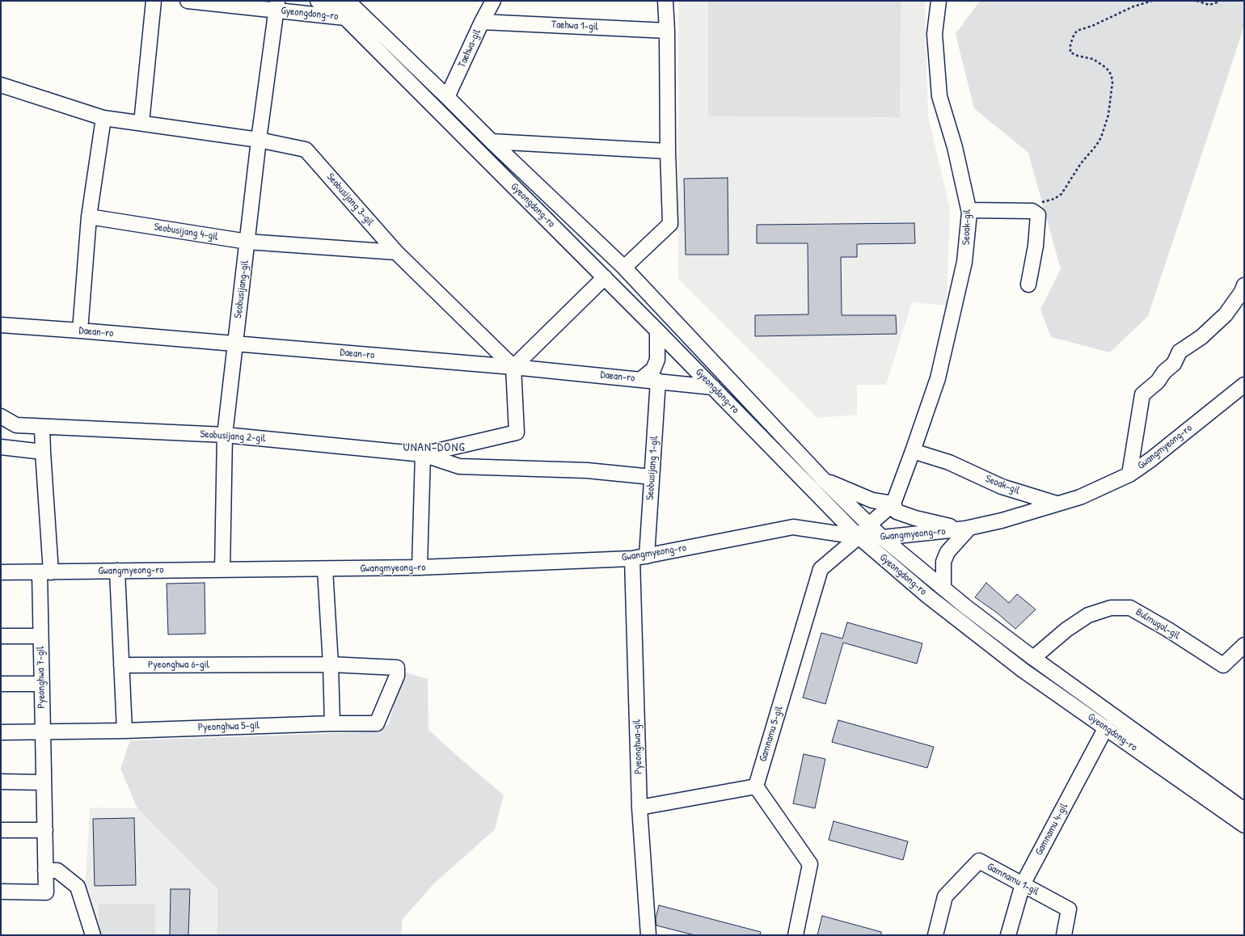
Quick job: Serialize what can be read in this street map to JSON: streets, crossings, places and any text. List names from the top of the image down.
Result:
{
  "streets": {
    "street": [
      "Gyeongdong-ro",
      "Taehwa 1-gil",
      "Taehwa-gil",
      "Seobusijang 3-gil",
      "Seoak-gil",
      "Seobusijang 4-gil",
      "Seobusijang-gil",
      "Daean-ro",
      "Seobusijang 2-gil",
      "Gwangmyeong-ro",
      "Seobusijang 1-gil",
      "Bulmugol-gil",
      "Pyeonghwa 6-gil",
      "Pyeonghwa 7-gil",
      "Pyeonghwa 5-gil",
      "Gamnamu 5-gil",
      "Pyeonghwa-gil",
      "Gamnamu 4-gil",
      "Gamnamu 1-gil"
    ]
  },
  "crossings": [
    ["Gyeongdong-ro", "Taehwa-gil"],
    ["Gyeongdong-ro", "Seoak-gil"],
    ["Gyeongdong-ro", "Seobusijang-gil"],
    ["Gyeongdong-ro", "Daean-ro"],
    ["Gyeongdong-ro", "Gwangmyeong-ro"],
    ["Gyeongdong-ro", "Bulmugol-gil"],
    ["Gyeongdong-ro", "Gamnamu 5-gil"],
    ["Gyeongdong-ro", "Gamnamu 4-gil"],
    ["Taehwa 1-gil", "Taehwa-gil"],
    ["Seobusijang 3-gil", "Seobusijang 4-gil"],
    ["Seobusijang 3-gil", "Seobusijang-gil"],
    ["Seobusijang 3-gil", "Daean-ro"],
    ["Seobusijang 3-gil", "Seobusijang 2-gil"],
    ["Seoak-gil", "Gwangmyeong-ro"],
    ["Seoak-gil", "Gamnamu 5-gil"],
    ["Seobusijang 4-gil", "Seobusijang-gil"],
    ["Seobusijang-gil", "Daean-ro"],
    ["Seobusijang-gil", "Seobusijang 2-gil"],
    ["Seobusijang-gil", "Gwangmyeong-ro"],
    ["Daean-ro", "Seobusijang 2-gil"],
    ["Daean-ro", "Seobusijang 1-gil"],
    ["Gwangmyeong-ro", "Seobusijang 1-gil"],
    ["Gwangmyeong-ro", "Pyeonghwa 7-gil"],
    ["Gwangmyeong-ro", "Gamnamu 5-gil"],
    ["Gwangmyeong-ro", "Pyeonghwa-gil"],
    ["Pyeonghwa 6-gil", "Pyeonghwa 5-gil"],
    ["Pyeonghwa 7-gil", "Pyeonghwa 5-gil"],
    ["Gamnamu 4-gil", "Gamnamu 1-gil"]
  ],
  "districts": ["UNAN-DONG"]
}
